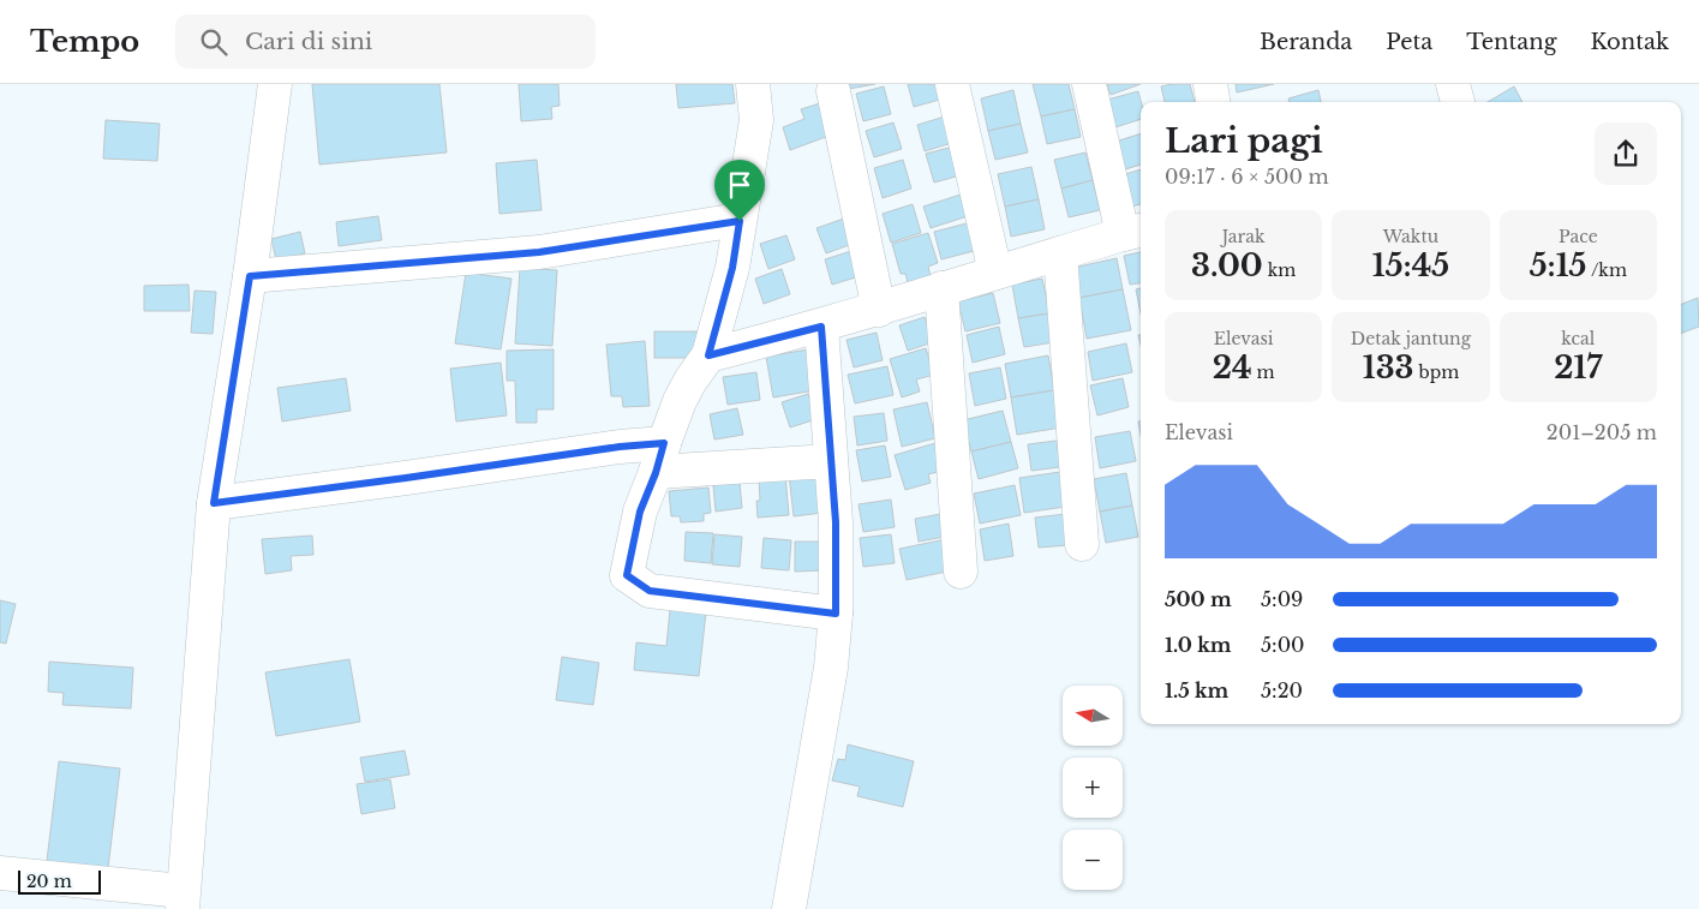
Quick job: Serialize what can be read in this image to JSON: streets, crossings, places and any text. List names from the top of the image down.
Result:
{
  "scale_bar": "20 m",
  "north": "left",
  "page": {
    "header": "Tempo",
    "search": "Cari di sini",
    "nav": [
      "Beranda",
      "Peta",
      "Tentang",
      "Kontak"
    ],
    "heading": ["Lari pagi", "09:17 · 6 × 500 m"],
    "stats": [
      ["Jarak", "3.00 km"],
      ["Waktu", "15:45"],
      ["Pace", "5:15 /km"],
      ["Elevasi", "24 m"],
      ["Detak jantung", "133 bpm"],
      ["kcal", "217"]
    ],
    "chart": ["Elevasi", "201–205 m"],
    "list": [
      {
        "name": "500 m",
        "note": "5:09"
      },
      {
        "name": "1.0 km",
        "note": "5:00"
      },
      {
        "name": "1.5 km",
        "note": "5:20"
      }
    ],
    "map_buttons": ["+", "−"],
    "scale": "20 m"
  }
}
